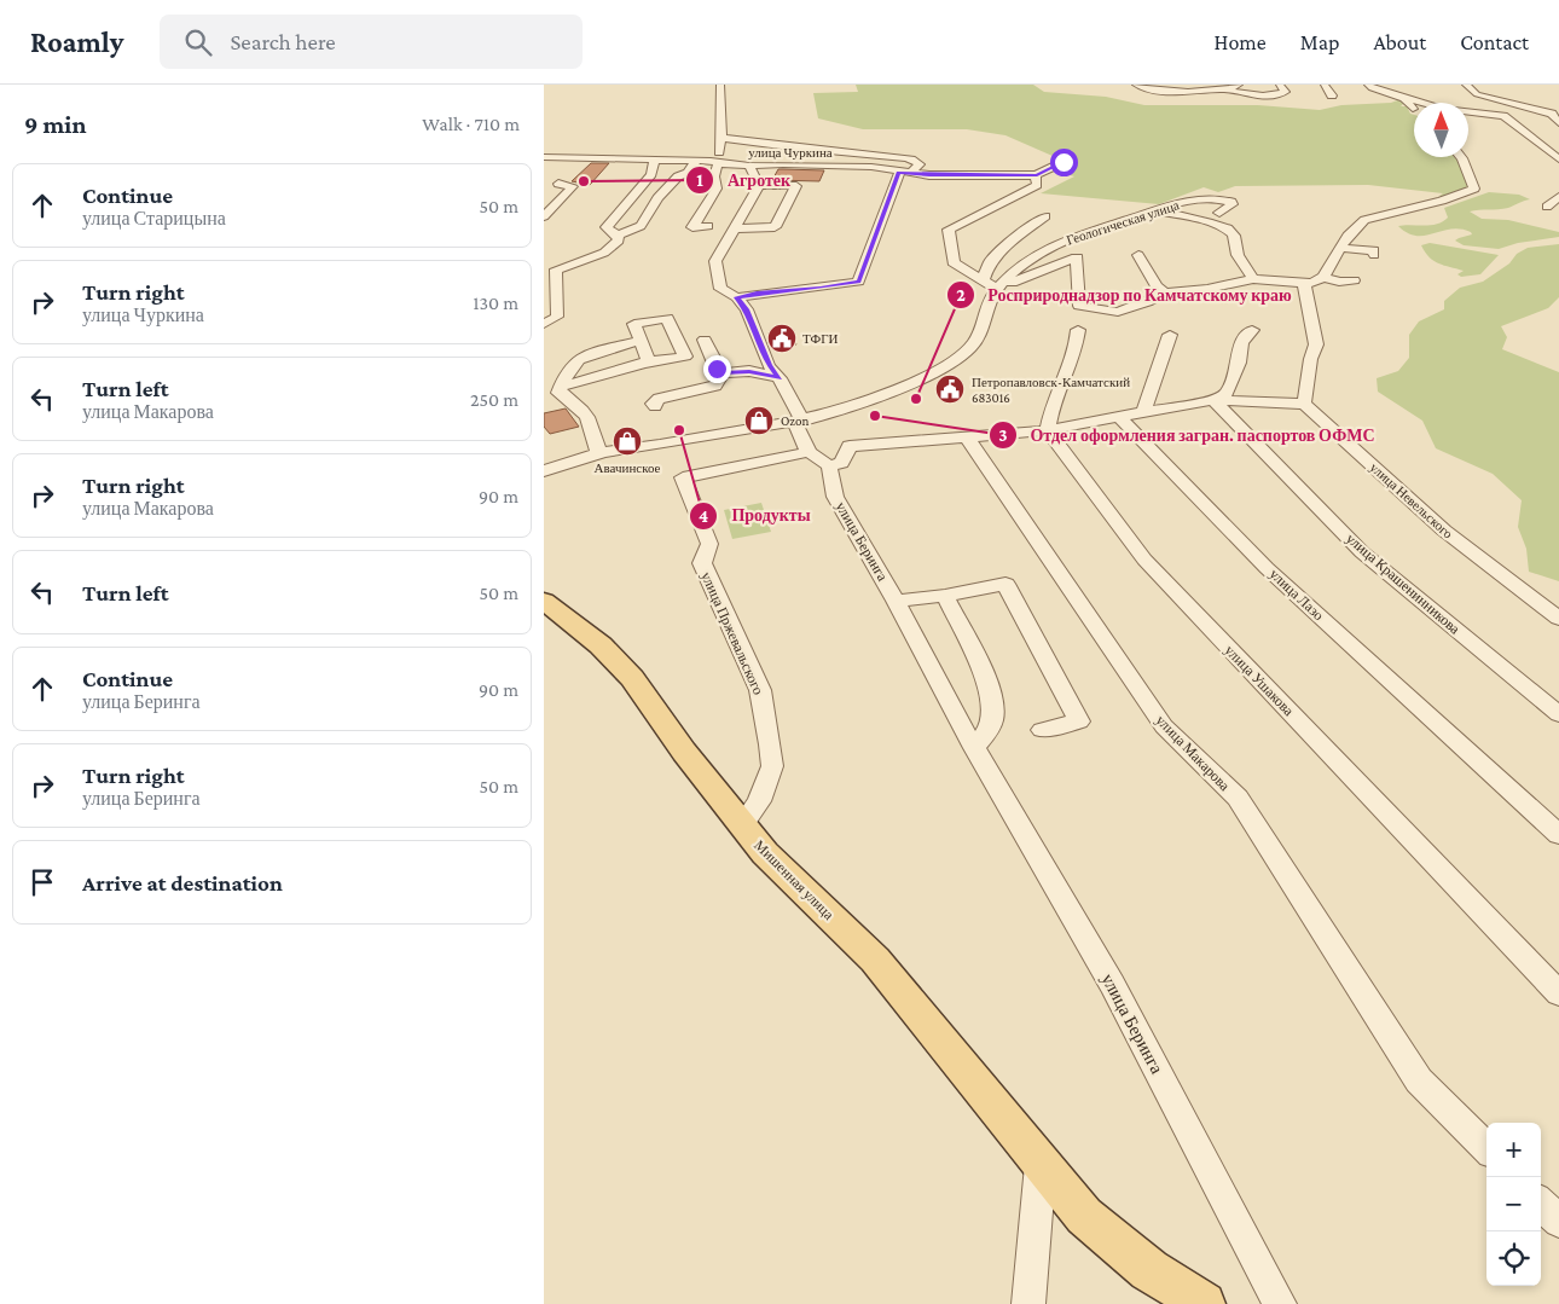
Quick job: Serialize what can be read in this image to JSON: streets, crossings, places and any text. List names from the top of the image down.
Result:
{
  "streets": {
    "main road": ["Мишенная улица"],
    "street": [
      "улица Чуркина",
      "Геологическая улица",
      "улица Невельского",
      "улица Беринга",
      "улица Крашенинникова",
      "улица Лазо",
      "улица Пржевальского",
      "улица Ушакова",
      "улица Макарова"
    ]
  },
  "crossings": [
    ["Геологическая улица", "улица Беринга"],
    ["улица Беринга", "улица Пржевальского"],
    ["улица Пржевальского", "Мишенная улица"]
  ],
  "places": {
    "other": [
      "Агротек",
      "Росприроднадзор по Камчатскому краю",
      "Отдел оформления загран. паспортов ОФМС",
      "Продукты"
    ],
    "public building": ["ТФГИ", "Петропавловск-Камчатский 683016"],
    "shop": ["Ozon", "Авачинское"]
  },
  "north": "top",
  "page": {
    "header": "Roamly",
    "search": "Search here",
    "nav": [
      "Home",
      "Map",
      "About",
      "Contact"
    ],
    "heading": ["9 min", "Walk · 710 m"],
    "list": [
      ["Continue", "улица Старицына", "50 m"],
      ["Turn right", "улица Чуркина", "130 m"],
      ["Turn left", "улица Макарова", "250 m"],
      ["Turn right", "улица Макарова", "90 m"],
      ["Turn left", "50 m"],
      ["Continue", "улица Беринга", "90 m"],
      ["Turn right", "улица Беринга", "50 m"],
      "Arrive at destination"
    ],
    "map_buttons": ["+", "−"]
  }
}
